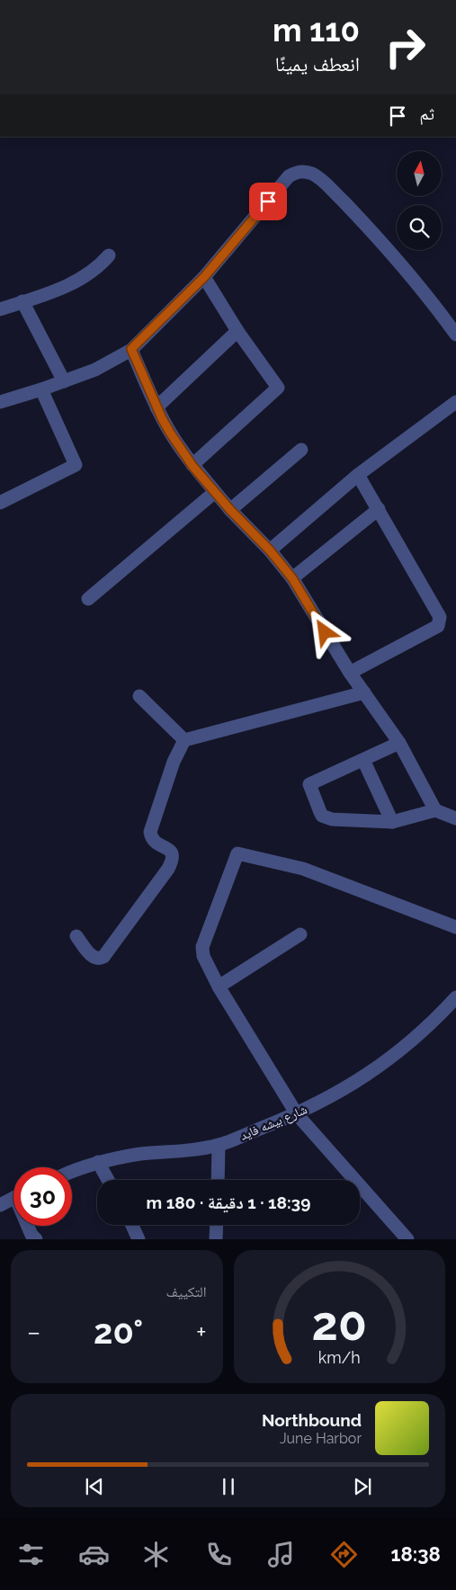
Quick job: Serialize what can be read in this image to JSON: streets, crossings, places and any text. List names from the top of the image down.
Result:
{
  "streets": {
    "street": ["شارع بيشه فايد"]
  },
  "north": "top",
  "page": {
    "turn": ["110 m", "انعطف يمينًا"],
    "then": "ثم",
    "limit": "30",
    "trip": "18:39 · 1 دقيقة · 180 m",
    "tile": "التكييف",
    "heat": ["−", "20°", "+"],
    "song": ["Northbound", "June Harbor"],
    "tabs": "18:38",
    "gauge": ["20", "km/h"]
  }
}
